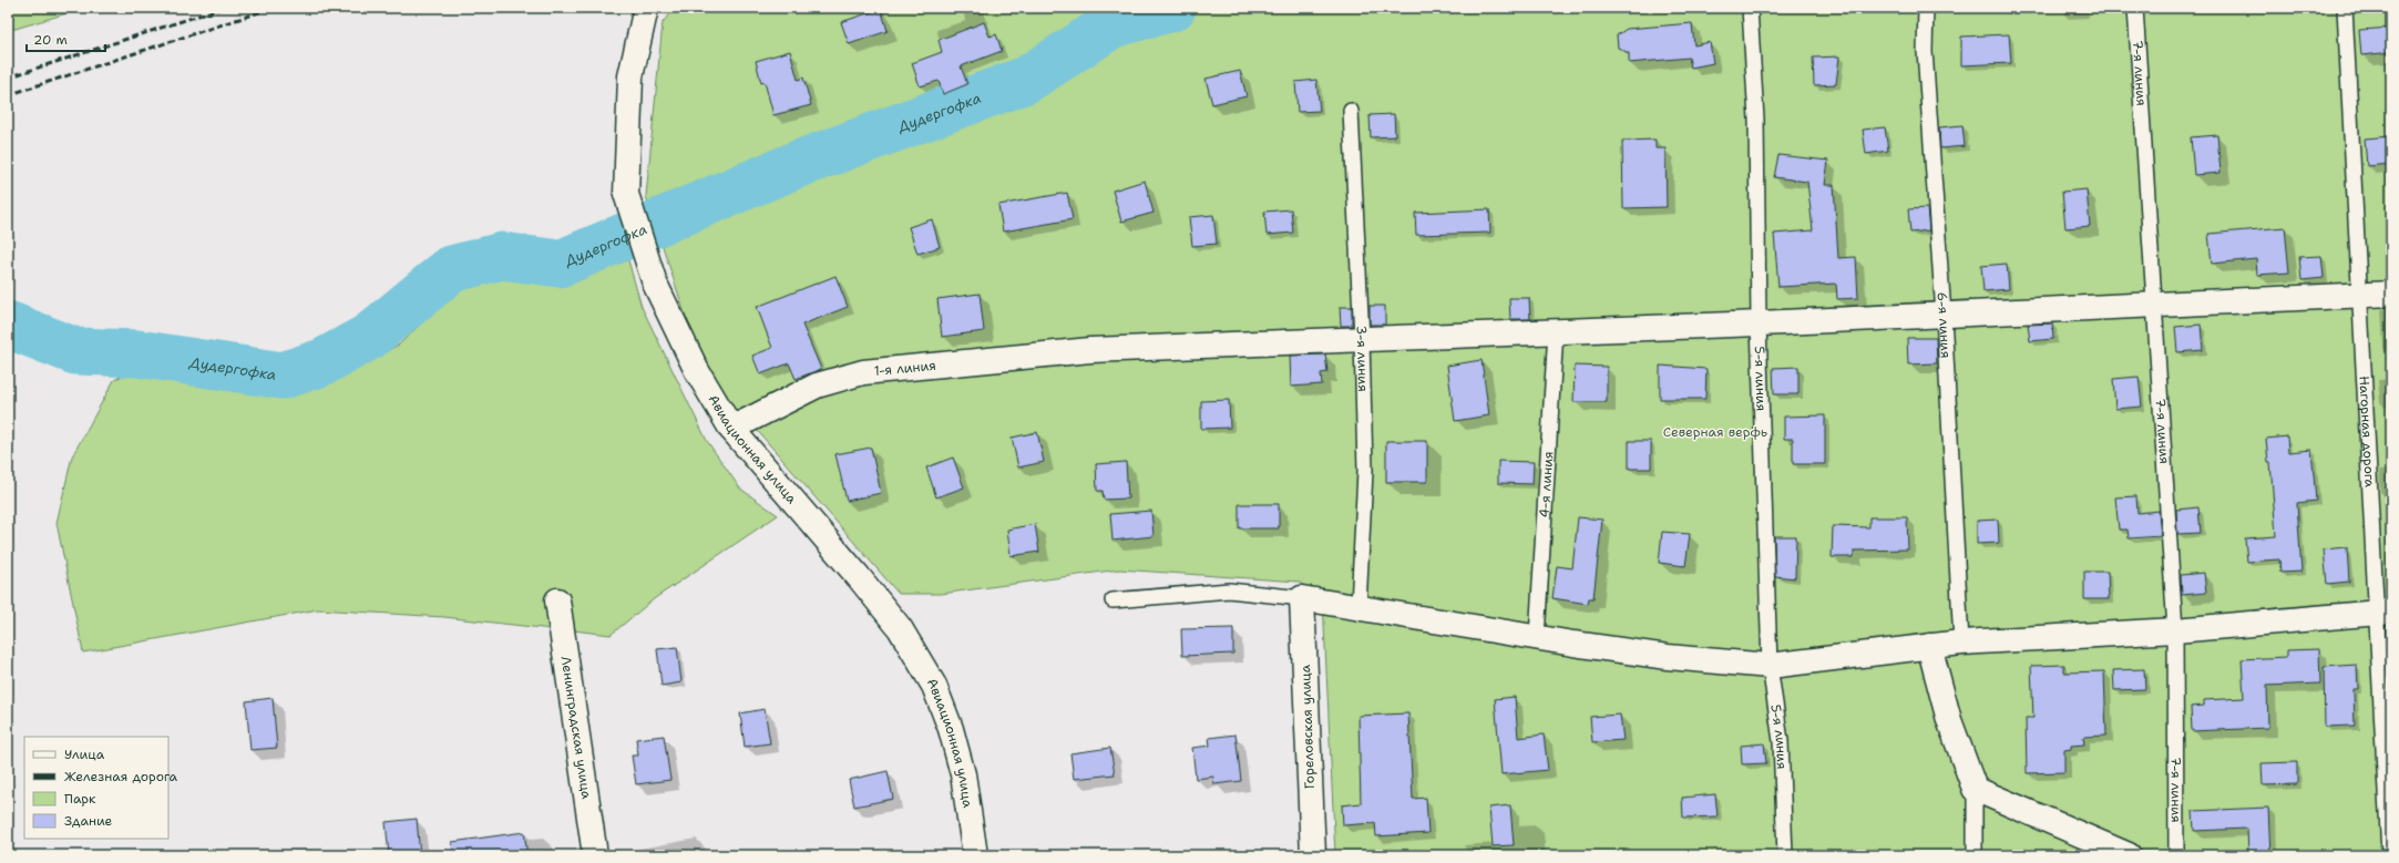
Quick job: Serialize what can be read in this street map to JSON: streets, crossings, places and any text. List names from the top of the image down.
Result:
{
  "streets": {
    "street": [
      "1-я линия",
      "Авиационная улица",
      "Гореловская улица",
      "Ленинградская улица"
    ],
    "lane": [
      "7-я линия",
      "6-я линия",
      "3-я линия",
      "5-я линия",
      "Нагорная дорога",
      "4-я линия"
    ]
  },
  "crossings": [
    ["7-я линия", "1-я линия"],
    ["6-я линия", "1-я линия"],
    ["3-я линия", "1-я линия"],
    ["1-я линия", "5-я линия"],
    ["1-я линия", "Нагорная дорога"],
    ["1-я линия", "Авиационная улица"],
    ["1-я линия", "4-я линия"]
  ],
  "water": ["Дудергофка"],
  "parks": ["Северная верфь"],
  "legend": [
    "Улица",
    "Железная дорога",
    "Парк",
    "Здание"
  ],
  "scale_bar": "20 m"
}
